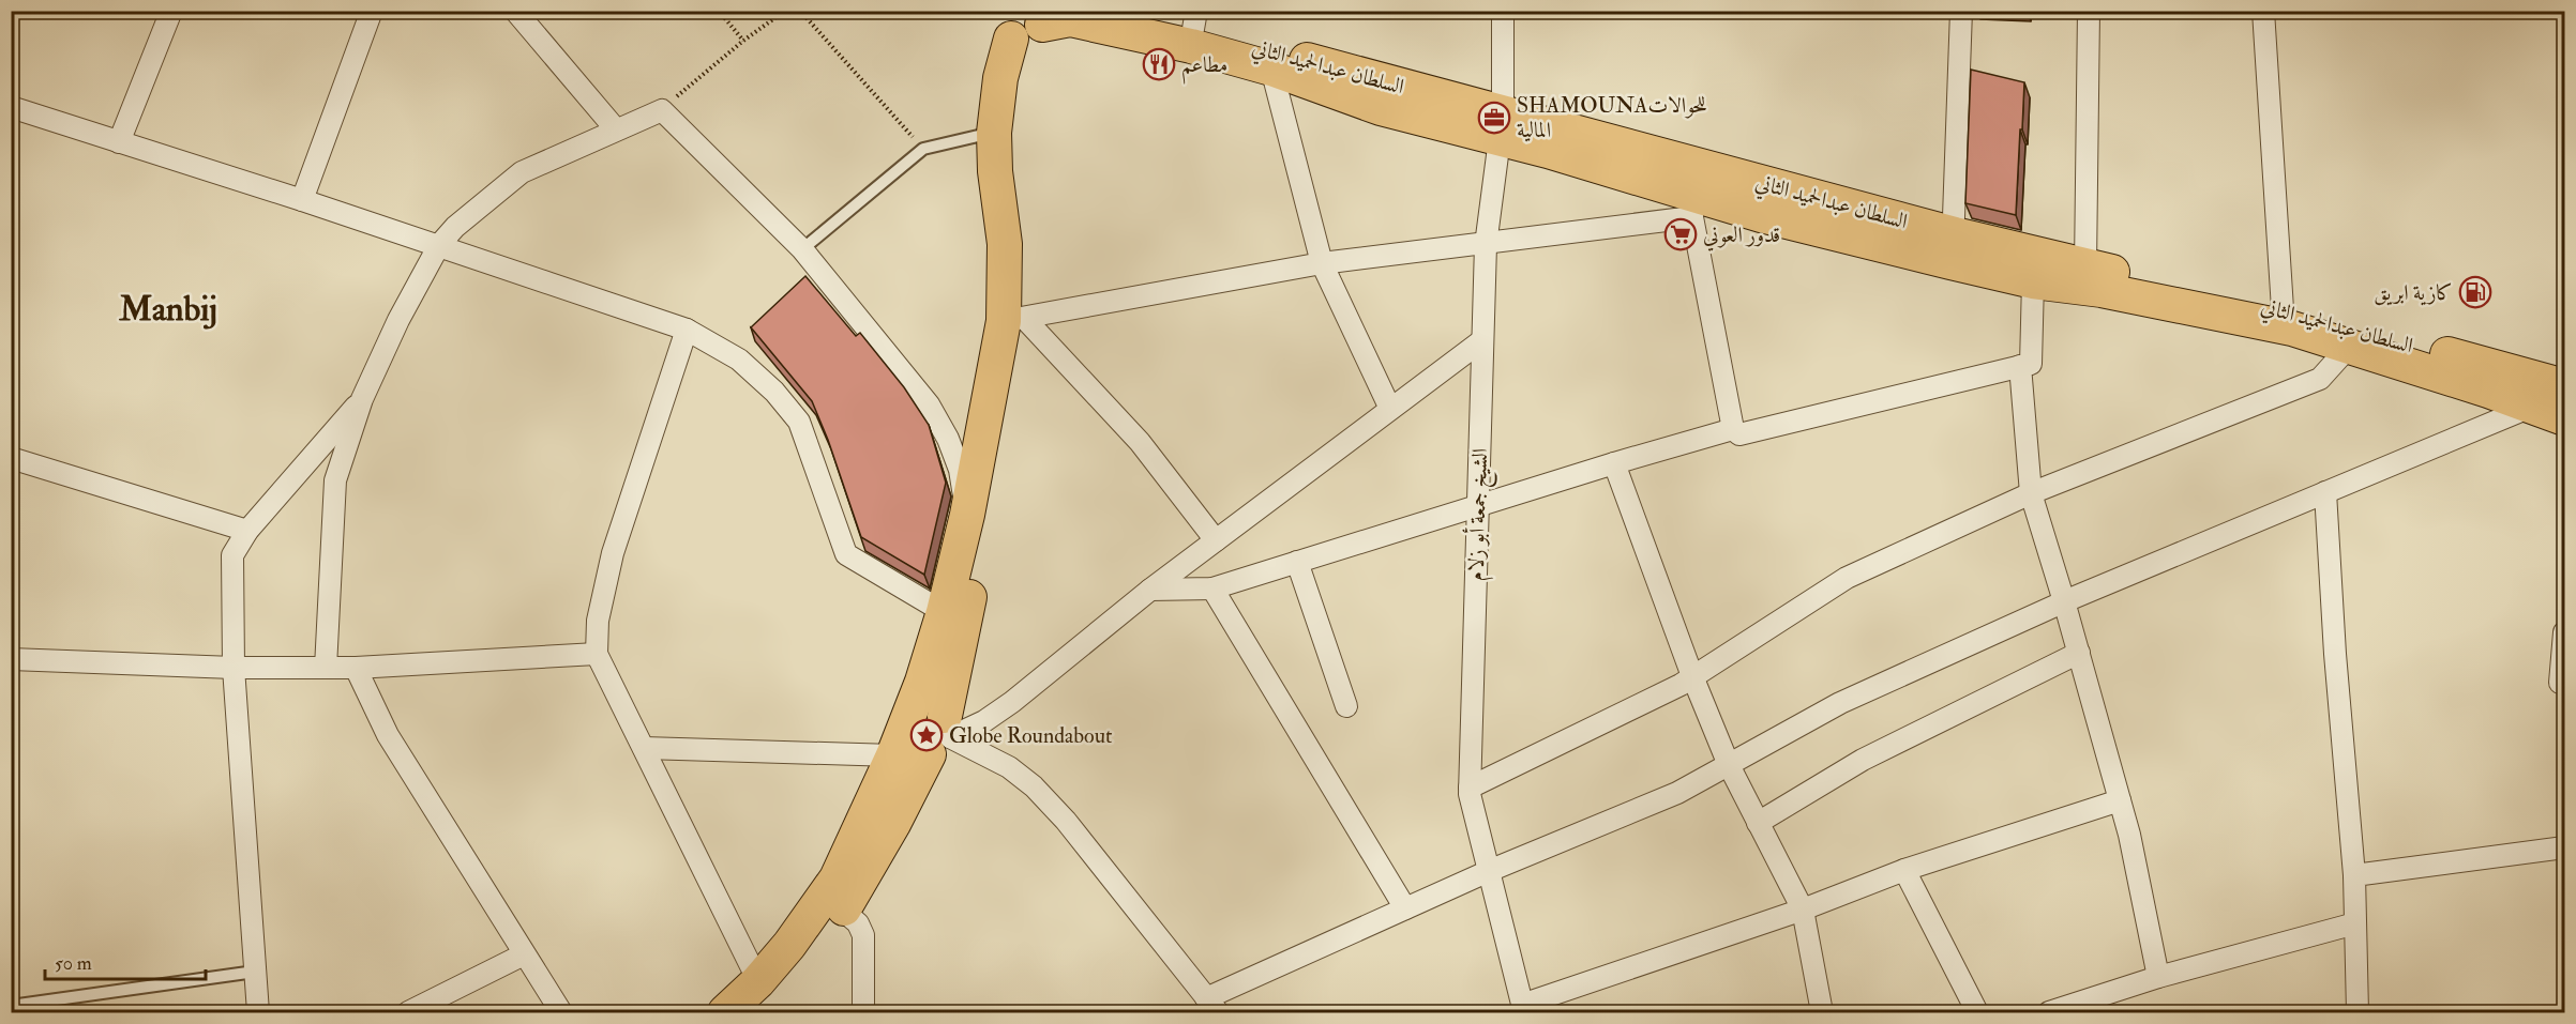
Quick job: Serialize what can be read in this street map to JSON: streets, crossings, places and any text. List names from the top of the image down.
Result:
{
  "streets": {
    "main road": ["السلطان عبدالحميد الثاني"],
    "street": ["الشيخ جمعة أبو زلام"]
  },
  "crossings": [
    ["السلطان عبدالحميد الثاني", "الشيخ جمعة أبو زلام"]
  ],
  "districts": ["Manbij"],
  "places": {
    "restaurant": ["مطاعم"],
    "office": ["SHAMOUNAللحوالات المالية"],
    "supermarket": ["قدور العوني"],
    "fuel station": ["كازية ابريق"],
    "place": ["Globe Roundabout"]
  },
  "scale_bar": "50 m"
}
